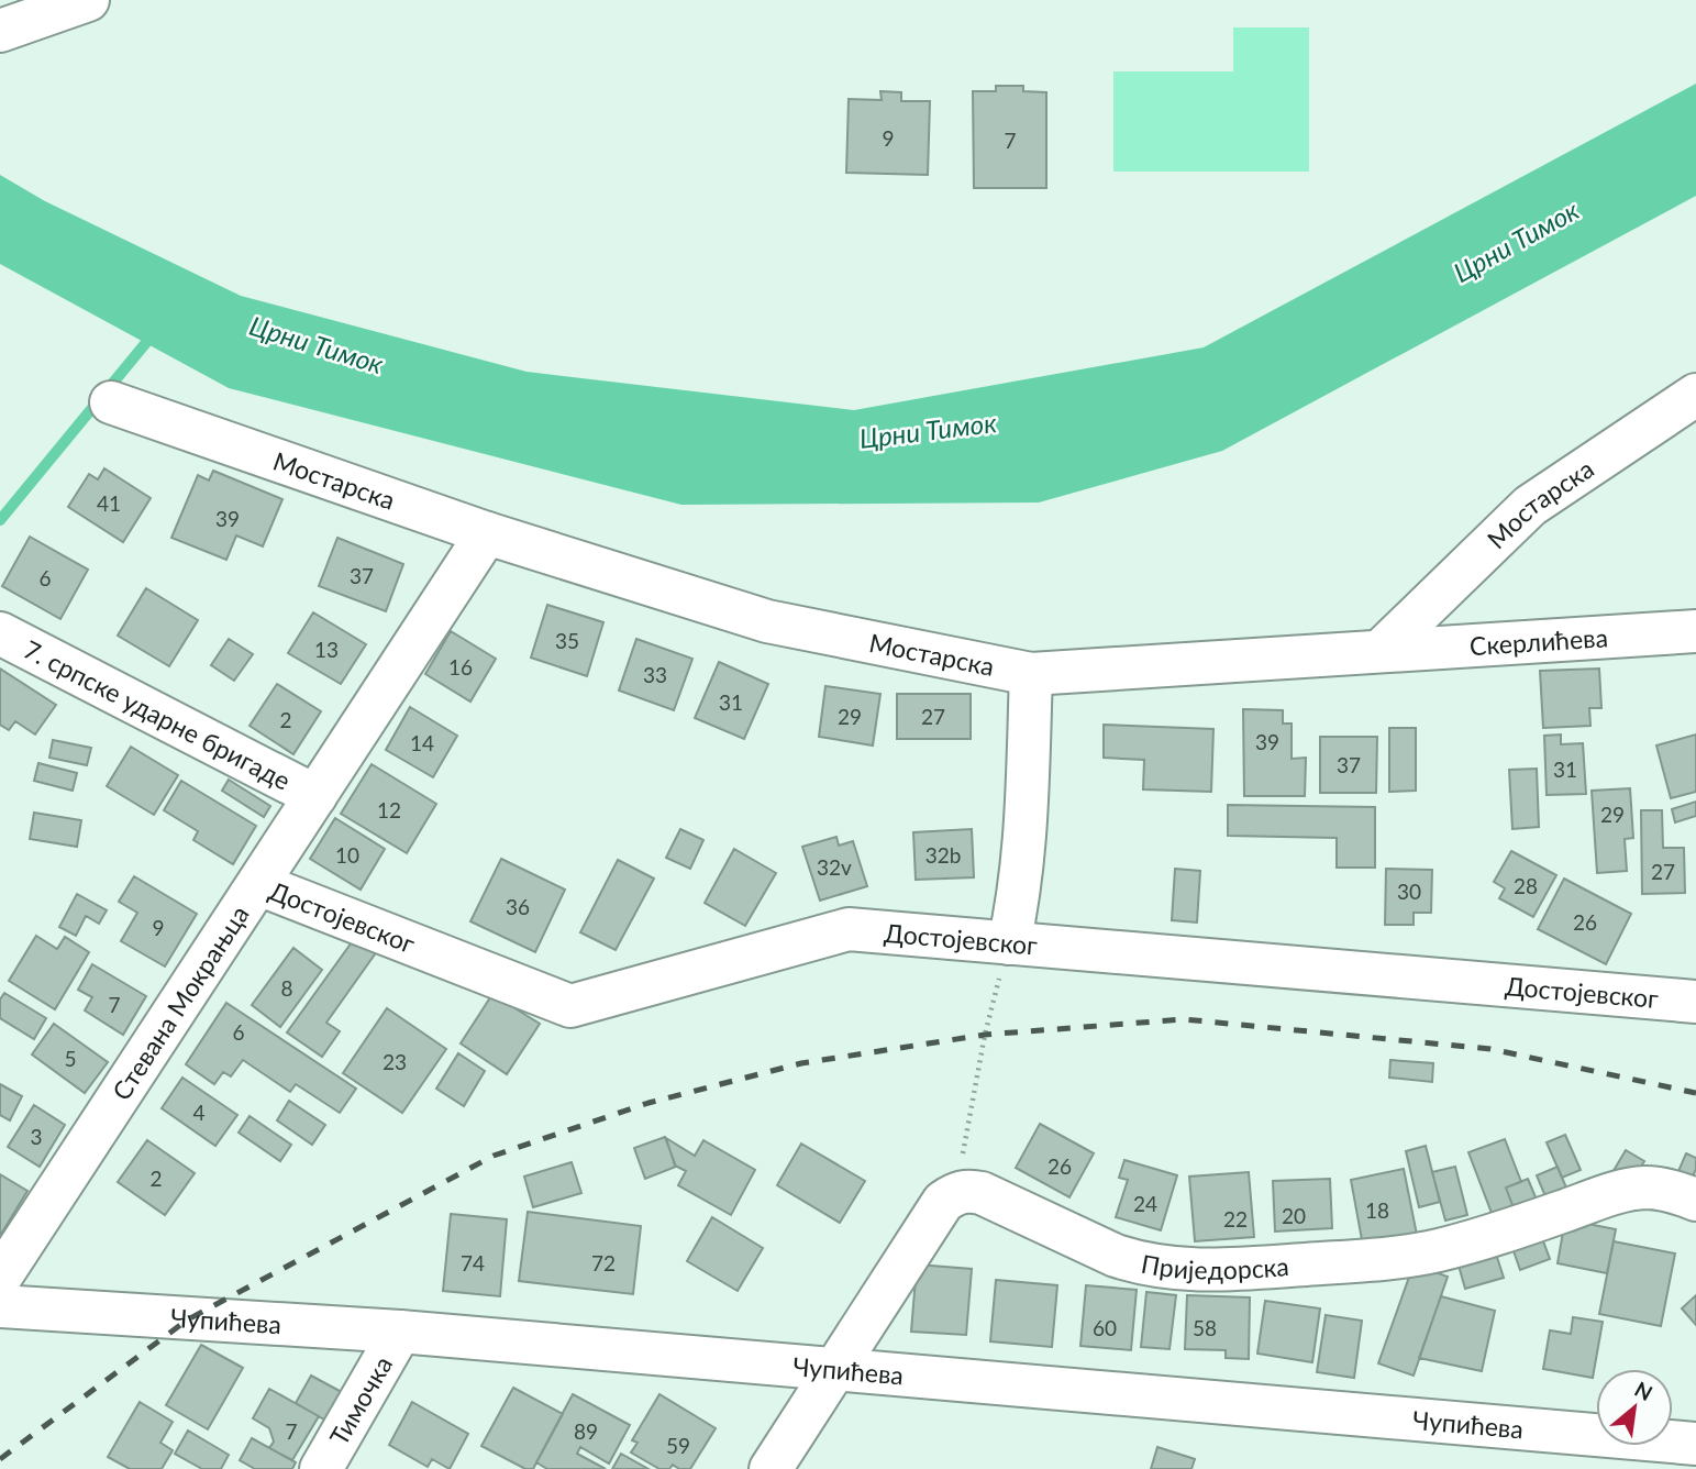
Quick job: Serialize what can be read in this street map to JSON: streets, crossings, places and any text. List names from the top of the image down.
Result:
{
  "streets": {
    "street": [
      "Мостарска",
      "Скерлићева",
      "7. српске ударне бригаде",
      "Достојевског",
      "Стевана Мокрањца",
      "Приједорска",
      "Чупићева",
      "Тимочка"
    ]
  },
  "crossings": [
    ["Мостарска", "Скерлићева"],
    ["Мостарска", "Стевана Мокрањца"],
    ["7. српске ударне бригаде", "Стевана Мокрањца"],
    ["Достојевског", "Стевана Мокрањца"],
    ["Чупићева", "Тимочка"]
  ],
  "water": ["Црни Тимок"],
  "house_numbers": [
    "9",
    "7",
    "41",
    "39",
    "37",
    "6",
    "35",
    "13",
    "16",
    "33",
    "31",
    "29",
    "27",
    "2",
    "39",
    "14",
    "37",
    "31",
    "12",
    "29",
    "10",
    "32b",
    "32v",
    "27",
    "28",
    "30",
    "36",
    "26",
    "9",
    "8",
    "7",
    "6",
    "5",
    "23",
    "4",
    "3",
    "26",
    "2",
    "24",
    "18",
    "20",
    "22",
    "74",
    "72",
    "60",
    "58",
    "7",
    "89",
    "59"
  ],
  "north": "top right"
}
